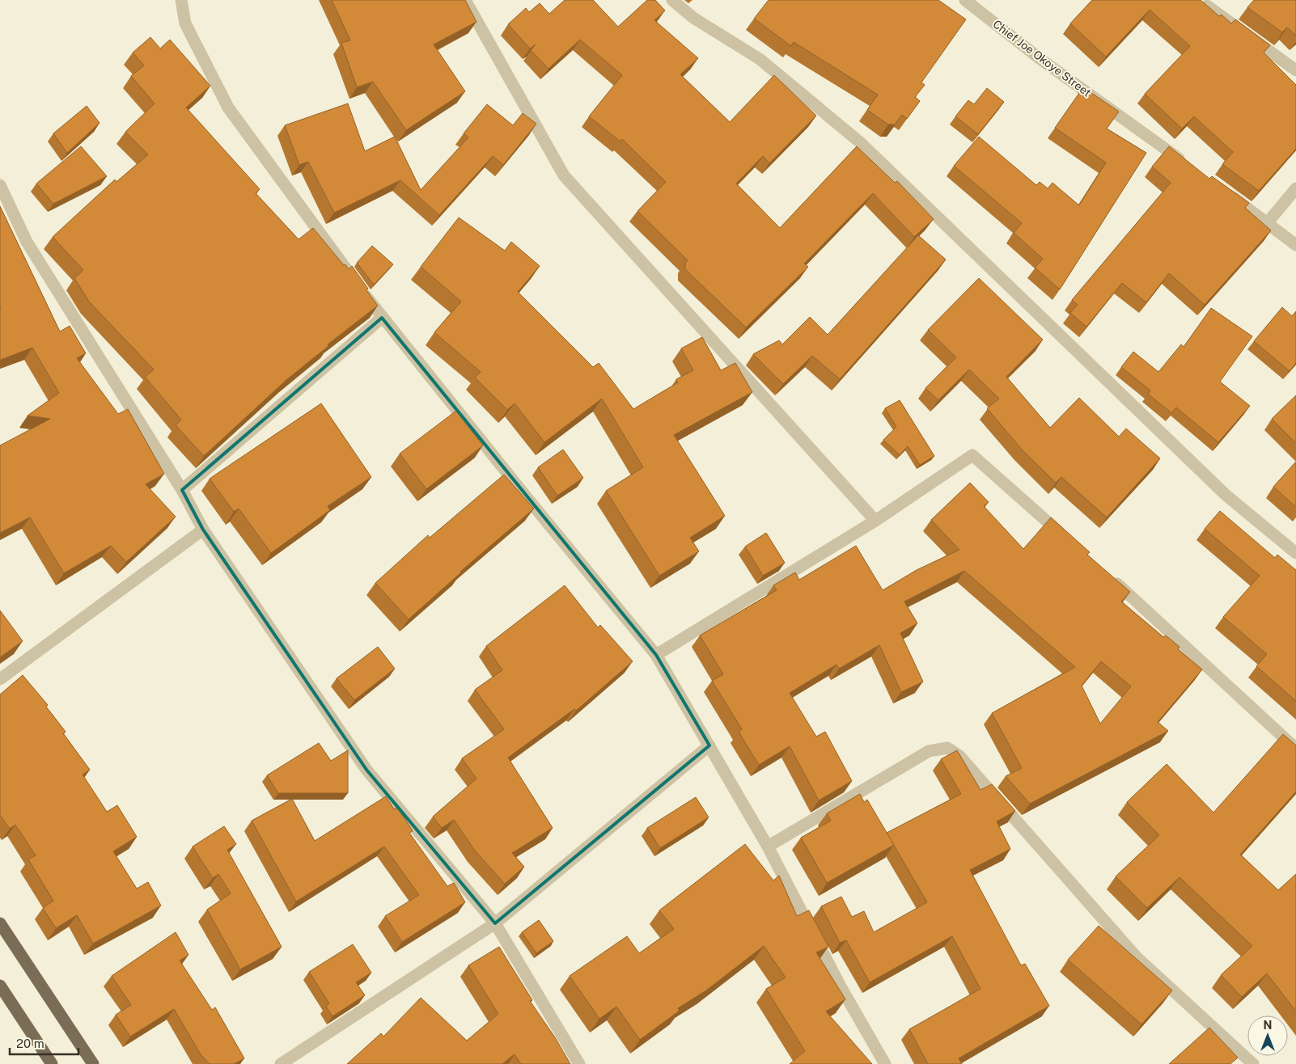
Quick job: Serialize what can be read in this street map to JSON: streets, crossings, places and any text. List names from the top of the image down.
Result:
{
  "streets": {
    "street": ["Chief Joe Okoye Street"]
  },
  "scale_bar": "20 m",
  "north": "top"
}
